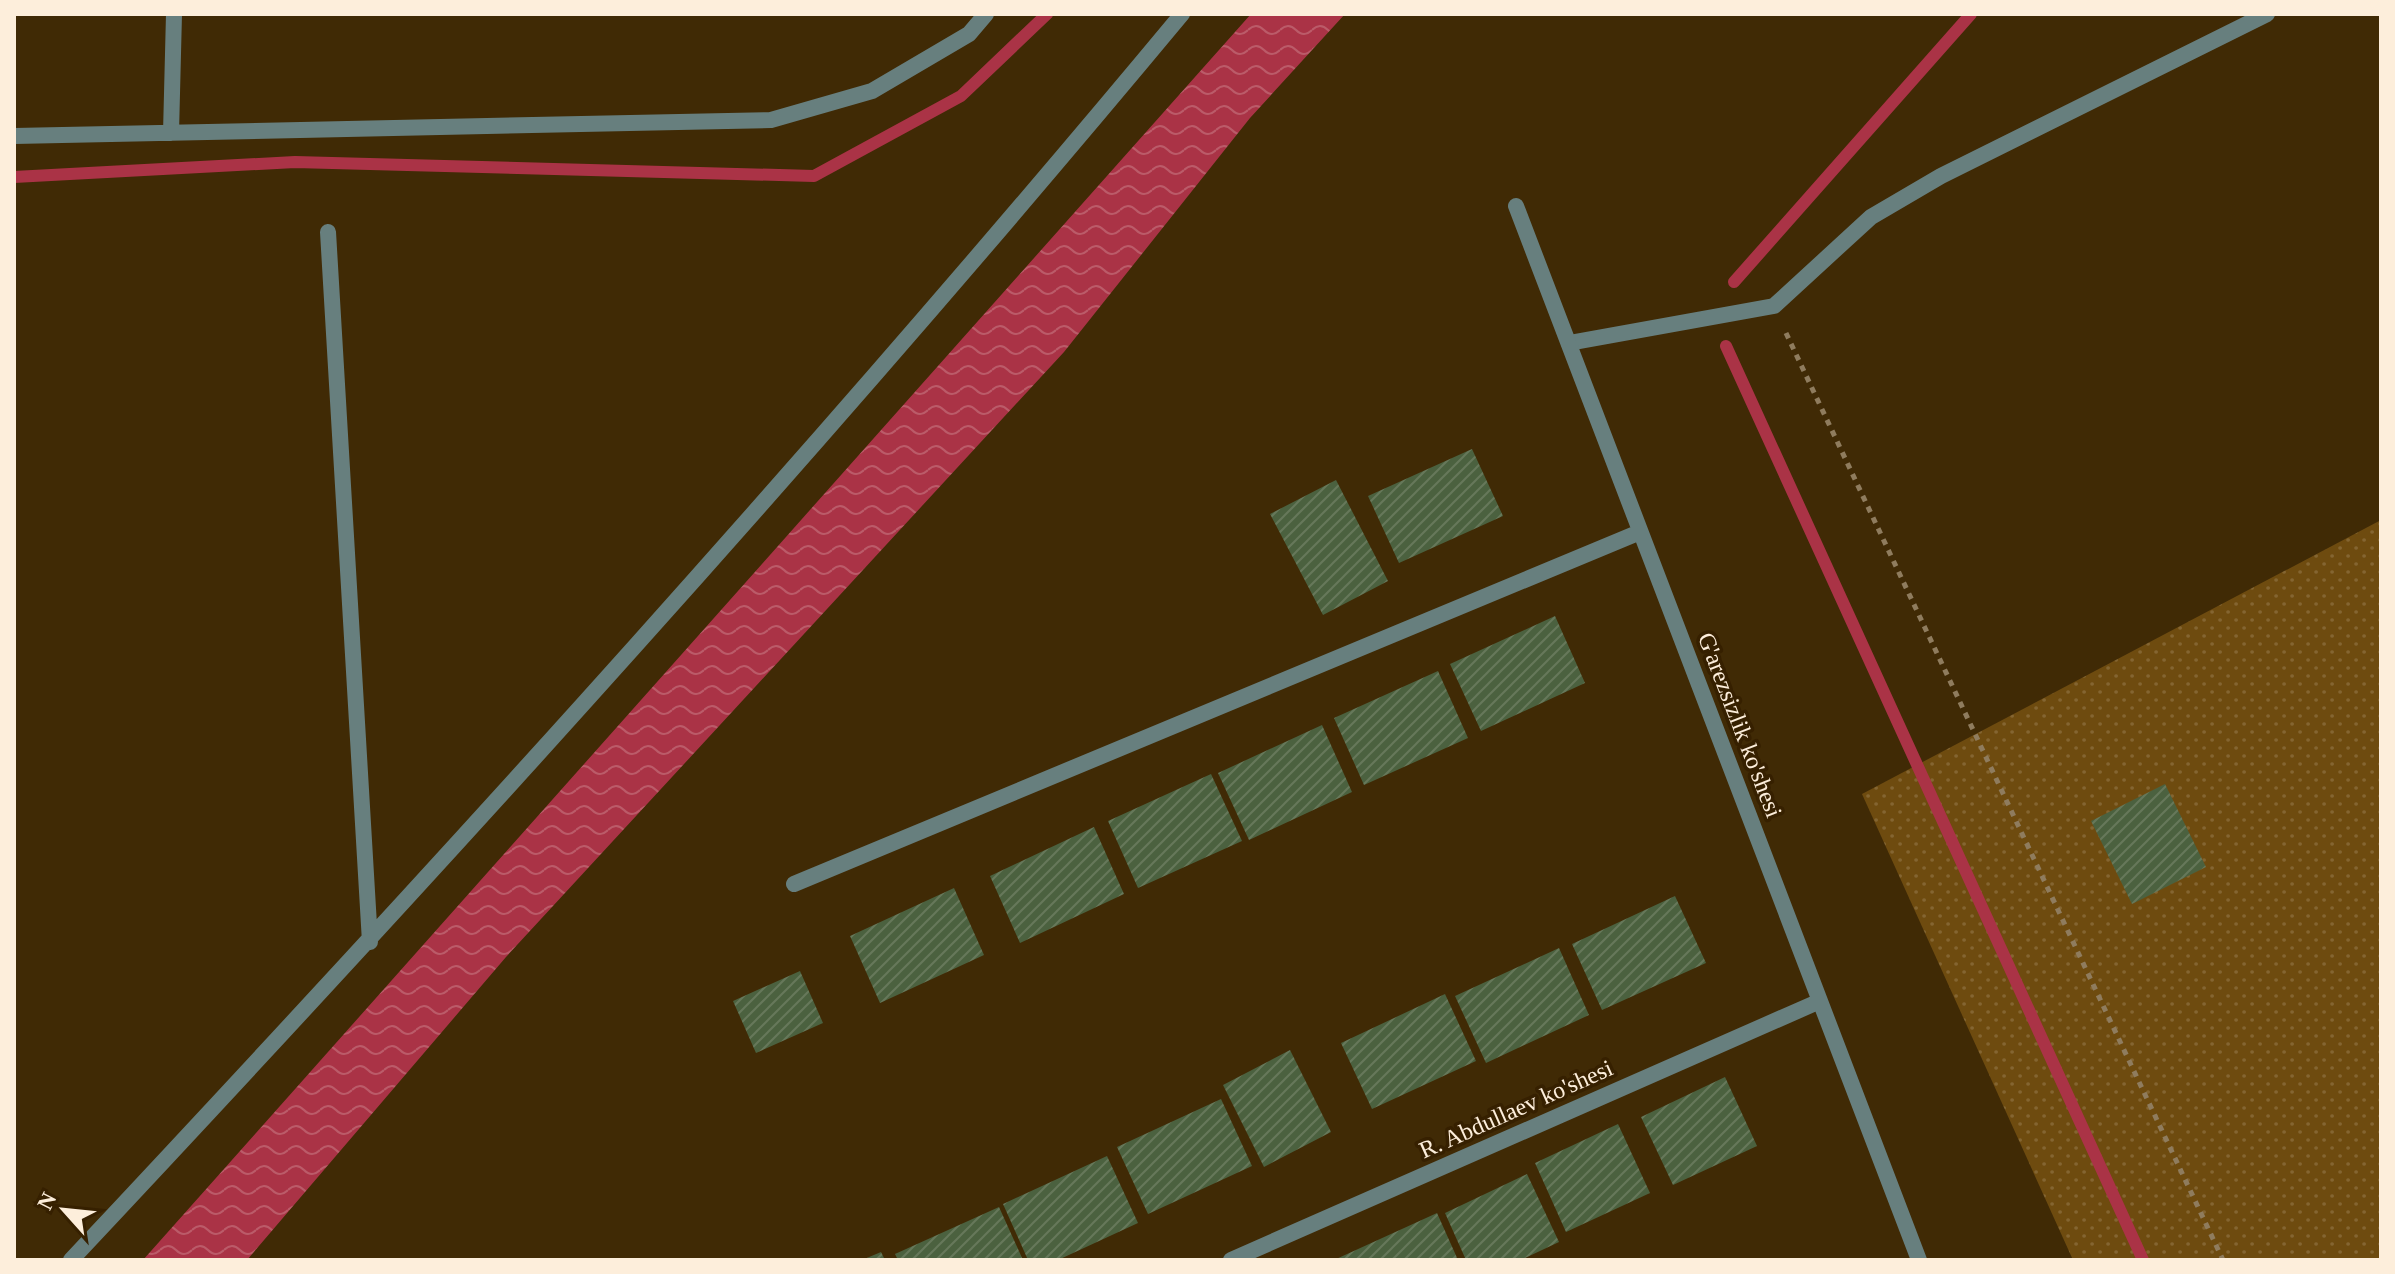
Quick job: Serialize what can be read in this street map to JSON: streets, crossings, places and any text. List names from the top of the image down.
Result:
{
  "streets": {
    "street": ["G'arezsizlik ko'shesi", "R. Abdullaev ko'shesi"]
  },
  "crossings": [
    ["G'arezsizlik ko'shesi", "R. Abdullaev ko'shesi"]
  ],
  "north": "top left"
}
